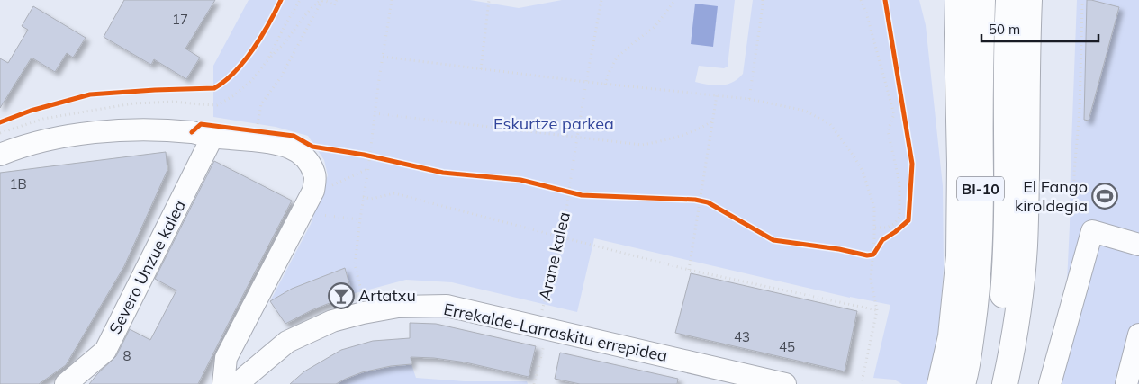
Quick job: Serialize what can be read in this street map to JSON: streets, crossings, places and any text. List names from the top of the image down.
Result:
{
  "streets": {
    "highway": ["BI-10"],
    "street": ["Severo Unzue kalea", "Errekalde-Larraskitu errepidea"],
    "path": ["Arane kalea"]
  },
  "crossings": [
    ["Arane kalea", "Errekalde-Larraskitu errepidea"]
  ],
  "parks": ["Eskurtze parkea"],
  "places": {
    "sports": ["El Fango kiroldegia"],
    "bar": ["Artatxu"]
  },
  "house_numbers": [
    "17",
    "1B",
    "43",
    "45",
    "8"
  ],
  "scale_bar": "50 m"
}
